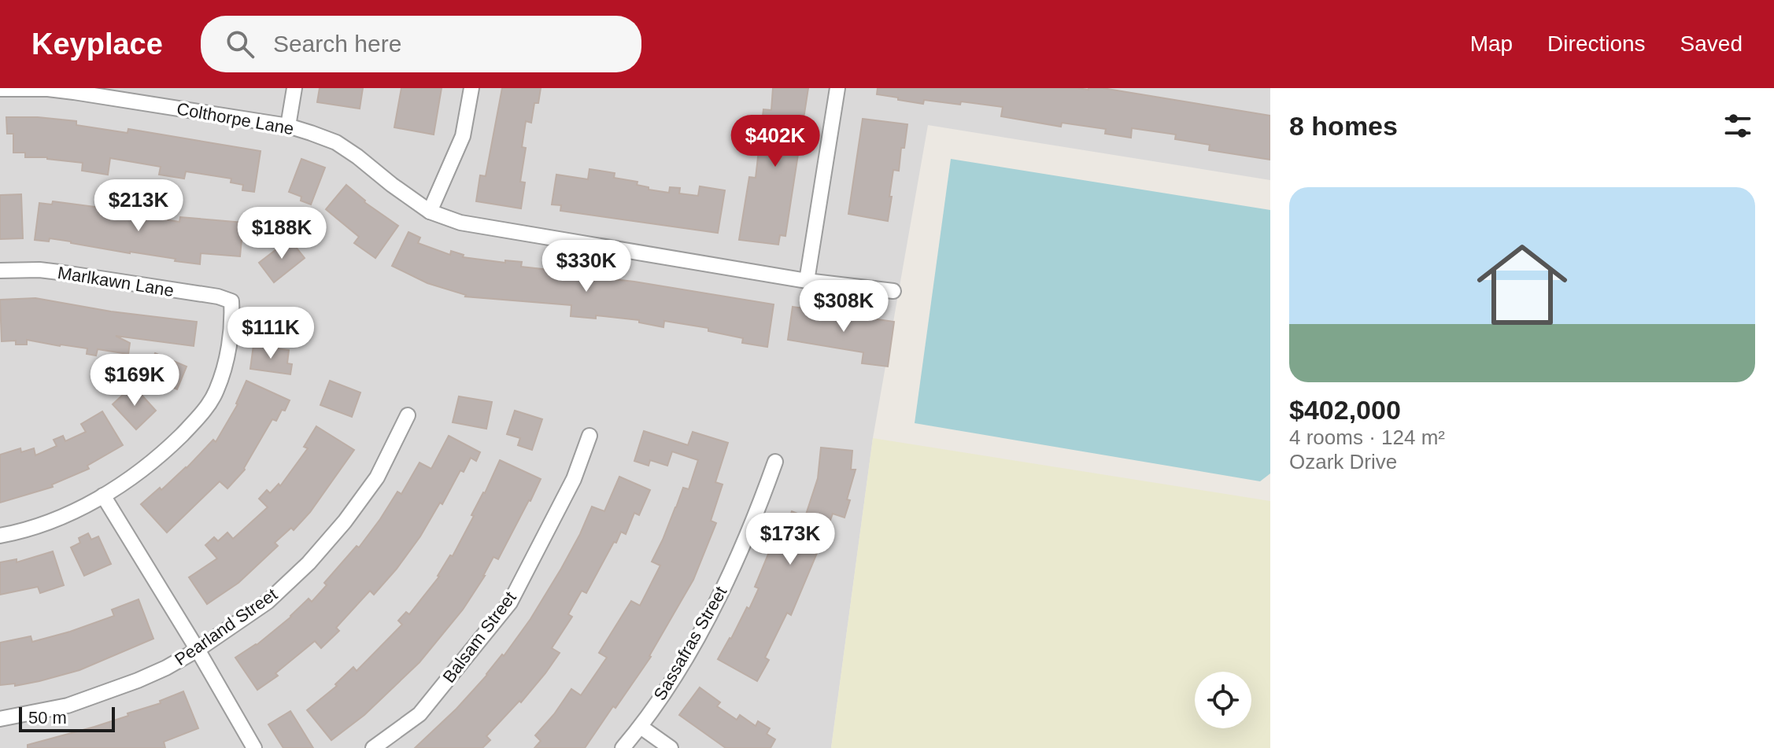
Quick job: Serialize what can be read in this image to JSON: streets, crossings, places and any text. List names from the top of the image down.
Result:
{
  "streets": {
    "street": [
      "Colthorpe Lane",
      "Marlkawn Lane",
      "Pearland Street",
      "Balsam Street",
      "Sassafras Street"
    ]
  },
  "scale_bar": "50 m",
  "page": {
    "header": "Keyplace",
    "search": "Search here",
    "nav": ["Map", "Directions", "Saved"],
    "heading": "8 homes",
    "price": [
      "$402K",
      "$213K",
      "$188K",
      "$330K",
      "$308K",
      "$111K",
      "$169K",
      "$173K"
    ],
    "list": [
      {
        "name": "$402,000",
        "note": "4 rooms · 124 m² · Ozark Drive"
      }
    ],
    "scale": "50 m"
  }
}
